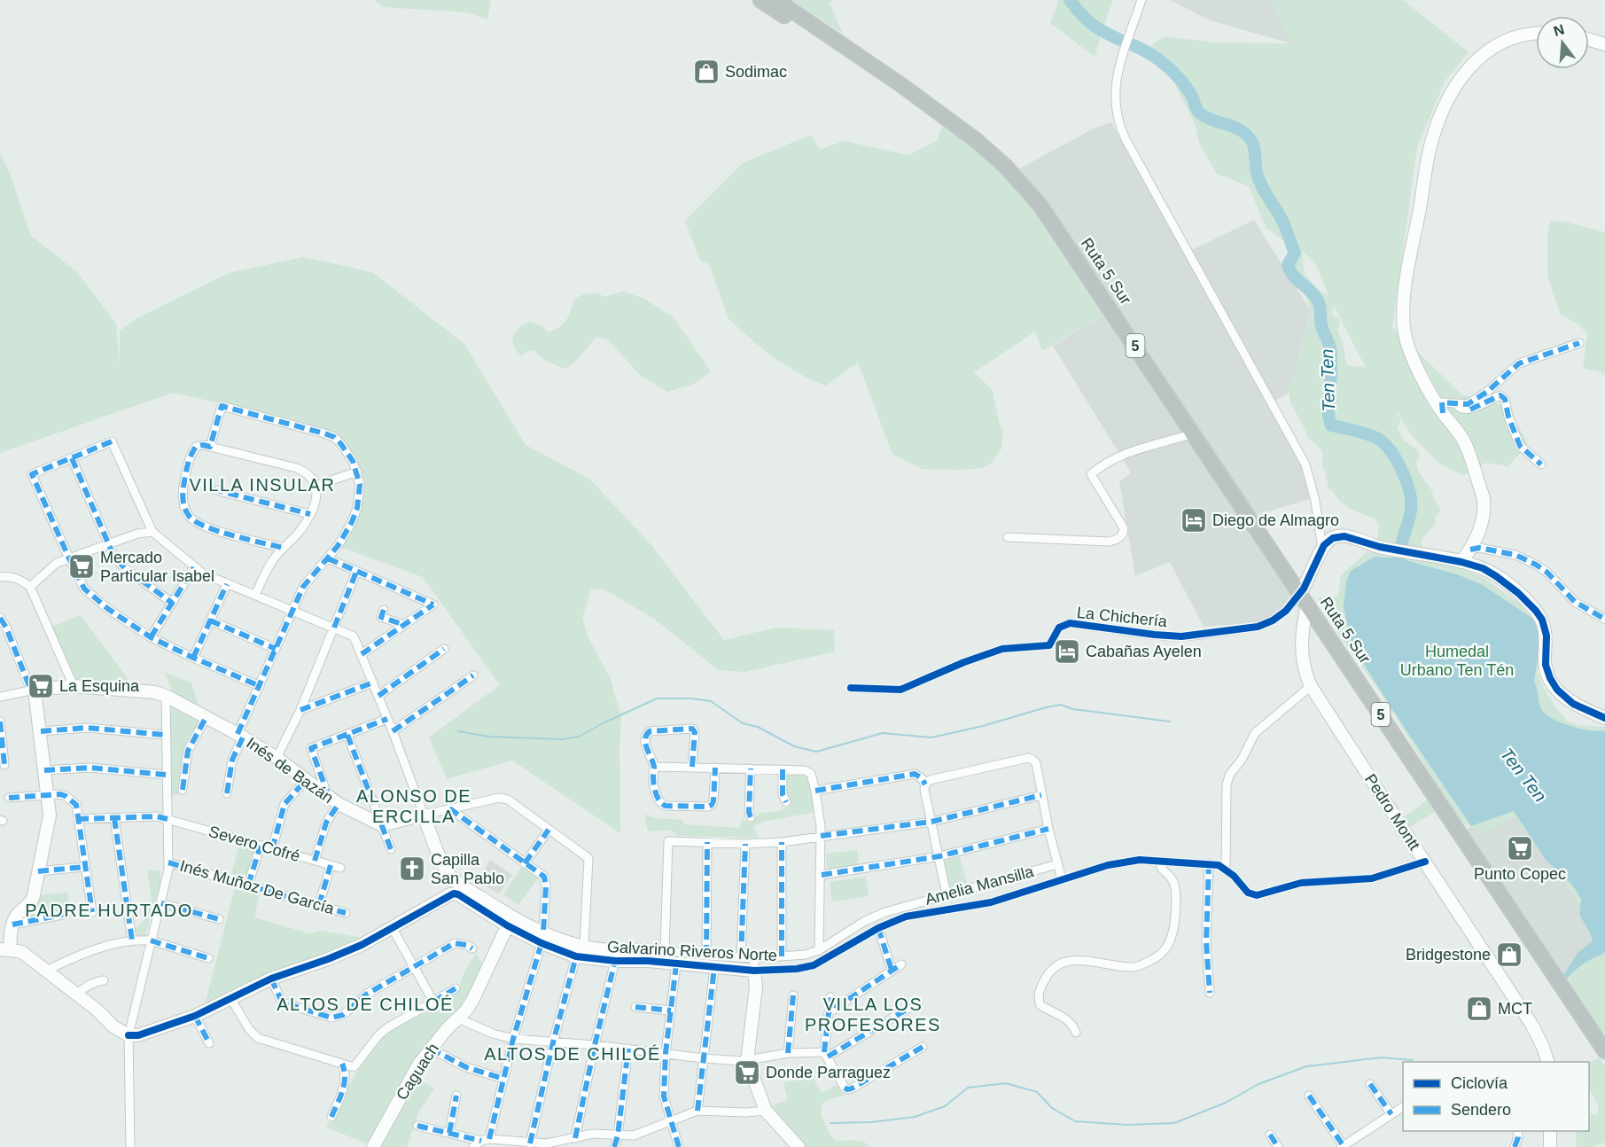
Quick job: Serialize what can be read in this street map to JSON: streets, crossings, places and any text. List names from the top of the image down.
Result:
{
  "streets": {
    "highway": ["Ruta 5 Sur", "5"],
    "street": [
      "La Chichería",
      "Inés de Bazán",
      "Pedro Montt",
      "Severo Cofré",
      "Amelia Mansilla",
      "Inés Muñoz De García",
      "Galvarino Riveros Norte",
      "Caguach"
    ]
  },
  "crossings": [
    ["Ruta 5 Sur", "La Chichería"],
    ["Ruta 5 Sur", "Pedro Montt"],
    ["La Chichería", "Pedro Montt"],
    ["Pedro Montt", "Galvarino Riveros Norte"],
    ["Amelia Mansilla", "Galvarino Riveros Norte"]
  ],
  "districts": [
    "VILLA INSULAR",
    "ALONSO DE ERCILLA",
    "PADRE HURTADO",
    "ALTOS DE CHILOÉ",
    "VILLA LOS PROFESORES",
    "ALTOS DE CHILOÉ"
  ],
  "water": ["Ten Ten"],
  "parks": ["Humedal Urbano Ten Tén"],
  "places": {
    "shop": ["Sodimac", "Bridgestone", "MCT"],
    "hotel": ["Diego de Almagro", "Cabañas Ayelen"],
    "supermarket": [
      "Mercado Particular Isabel",
      "La Esquina",
      "Punto Copec",
      "Donde Parraguez"
    ],
    "church": ["Capilla San Pablo"]
  },
  "legend": ["Ciclovía", "Sendero"],
  "north": "top"
}
